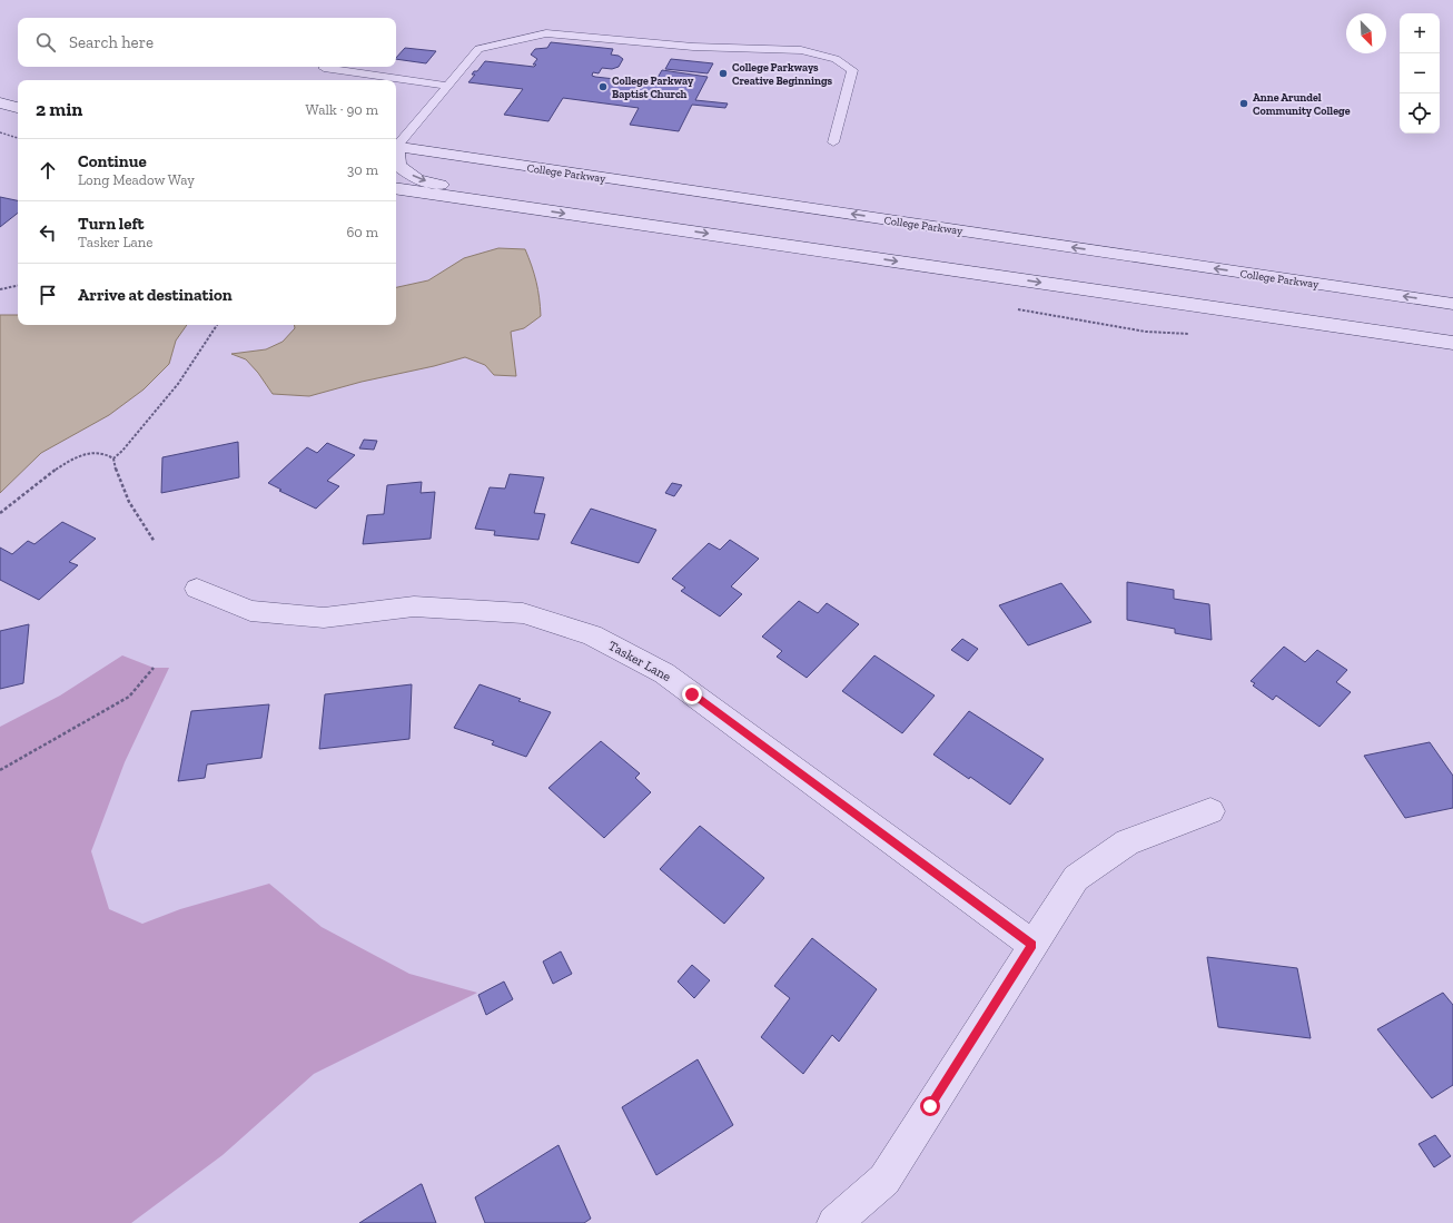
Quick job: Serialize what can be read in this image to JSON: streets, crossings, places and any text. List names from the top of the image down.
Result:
{
  "streets": {
    "main road": ["College Parkway", "Tasker Lane"]
  },
  "places": ["College Parkways Creative Beginnings", "College Parkway Baptist Church", "Anne Arundel Community College"],
  "north": "bottom right",
  "page": {
    "map_buttons": ["+", "−"],
    "search": "Search here",
    "heading": ["2 min", "Walk · 90 m"],
    "list": [
      ["Continue", "Long Meadow Way", "30 m"],
      ["Turn left", "Tasker Lane", "60 m"],
      "Arrive at destination"
    ]
  }
}
